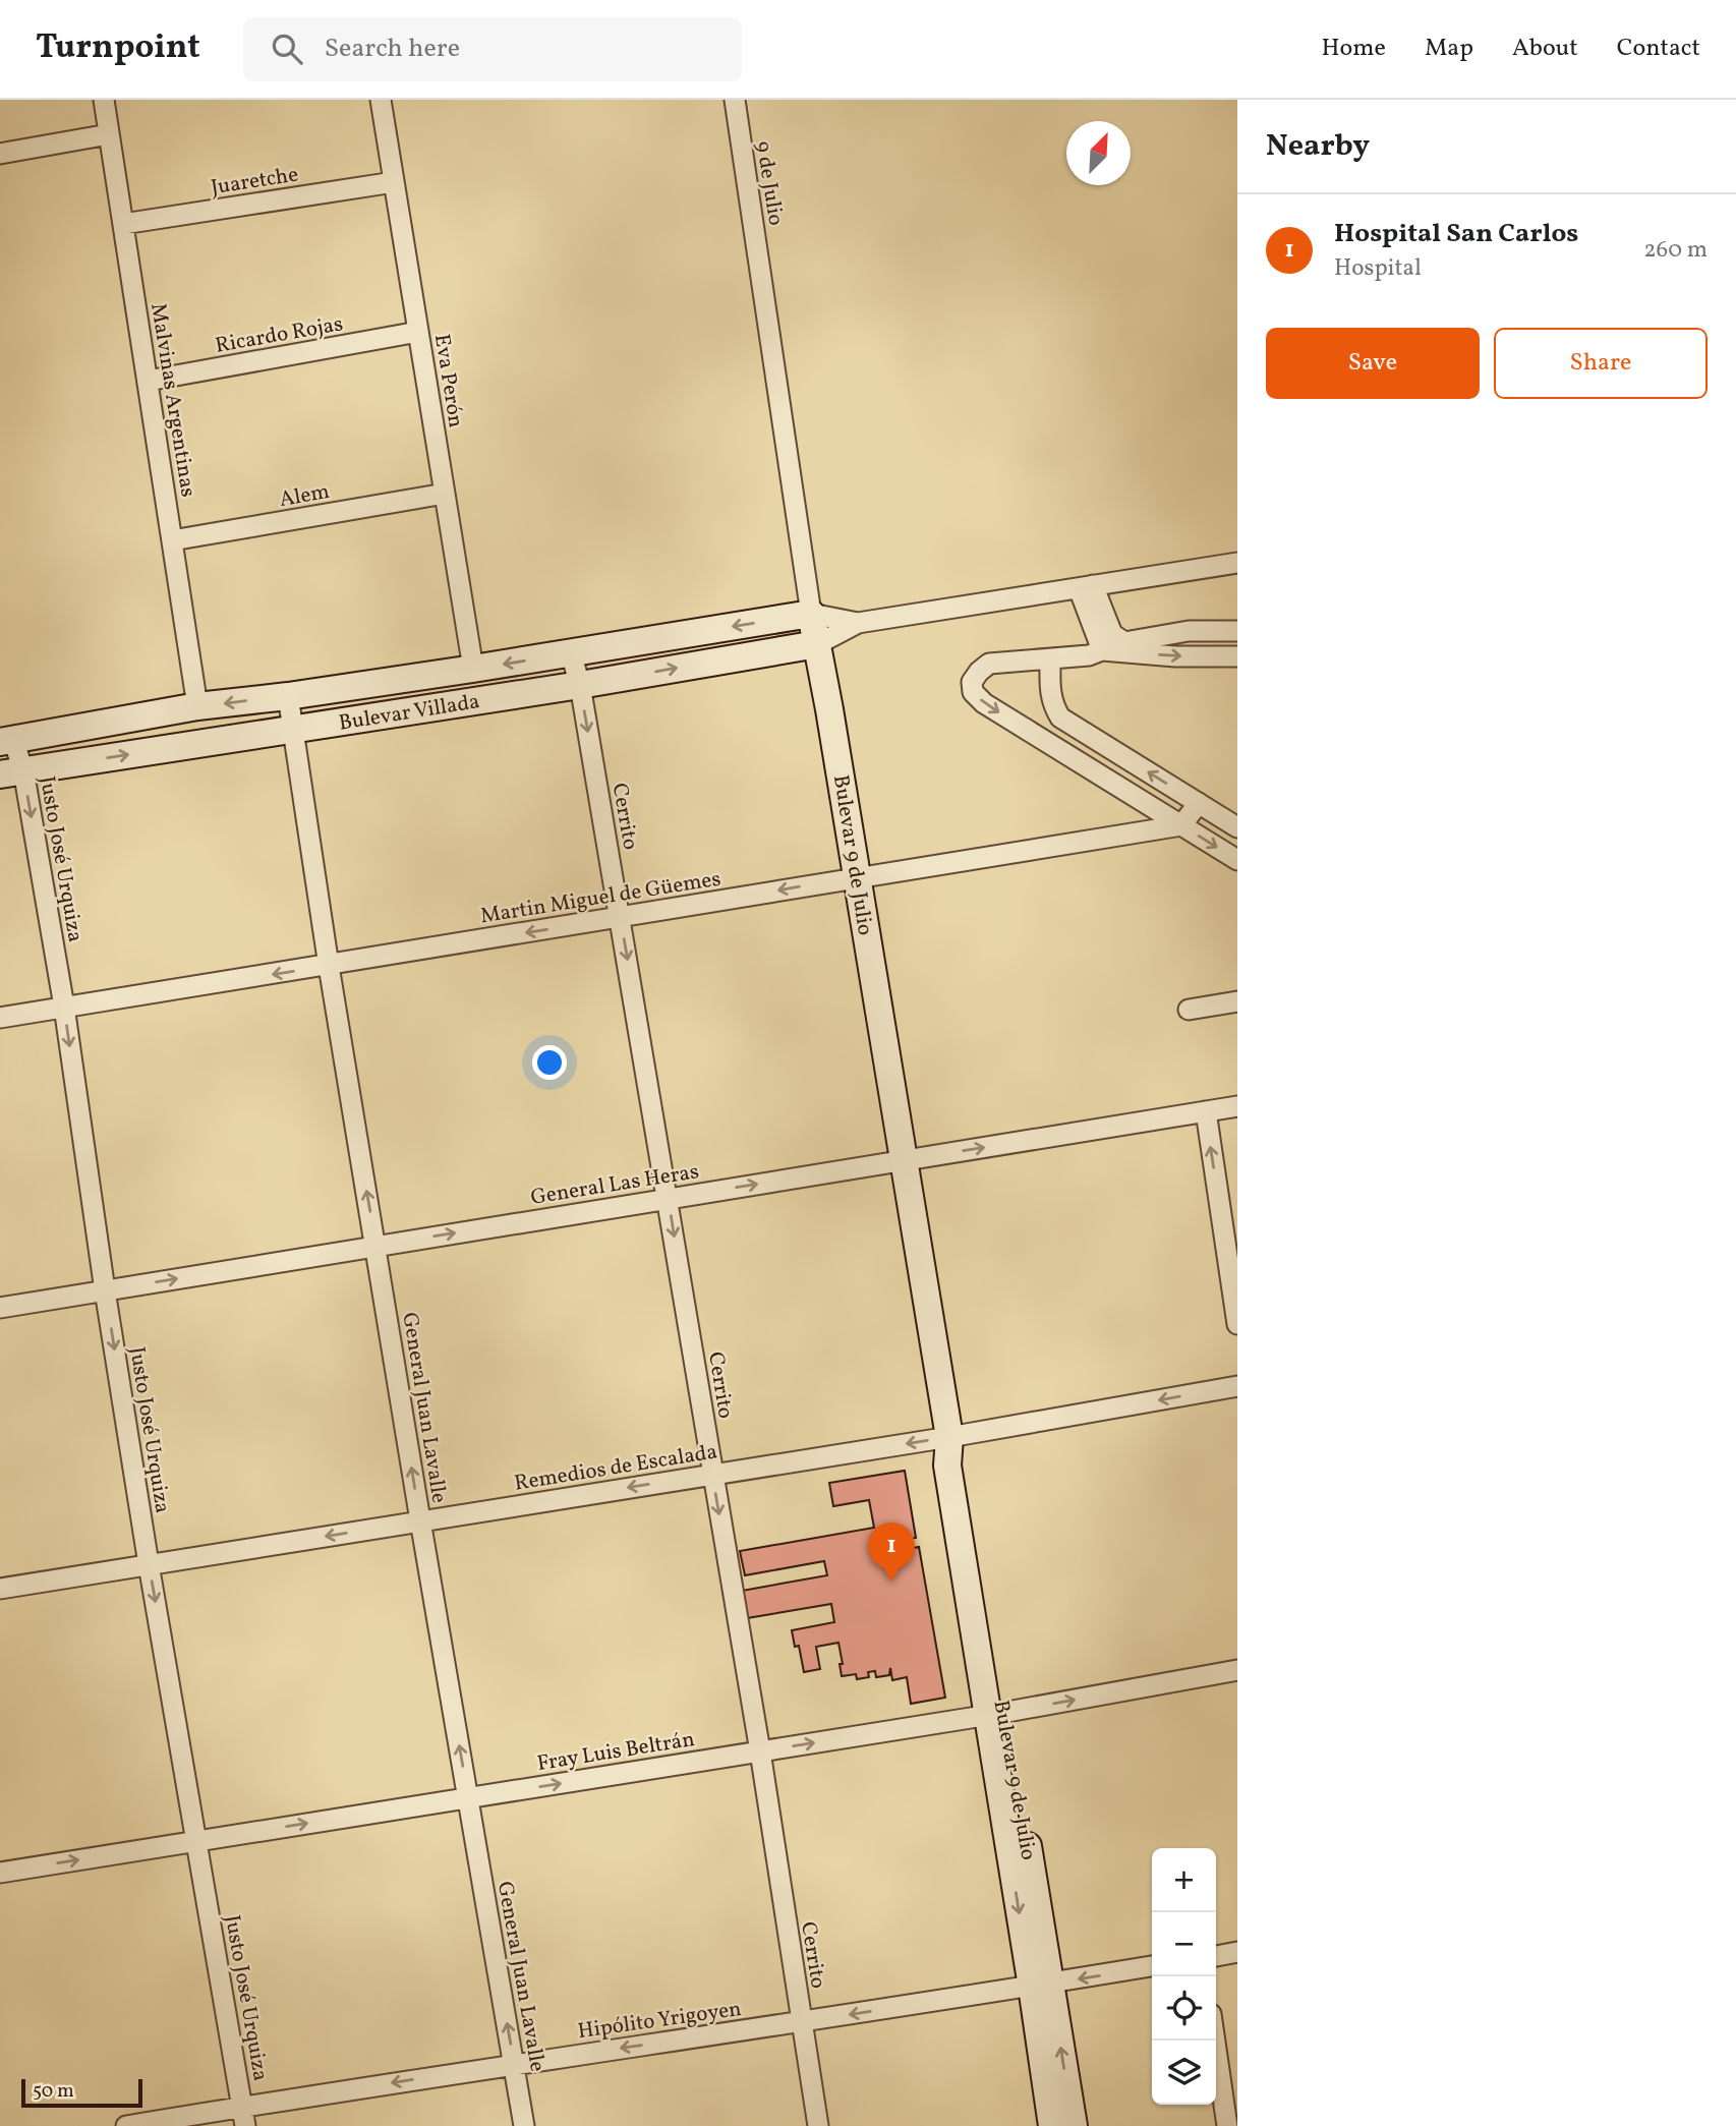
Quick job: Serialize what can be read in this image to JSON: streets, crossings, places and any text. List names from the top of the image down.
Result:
{
  "streets": {
    "main road": ["Bulevar Villada", "Bulevar 9 de Julio"],
    "street": [
      "Juaretche",
      "9 de Julio",
      "Ricardo Rojas",
      "Eva Perón",
      "Malvinas Argentinas",
      "Alem",
      "Cerrito",
      "Justo José Urquiza",
      "Martin Miguel de Güemes",
      "General Las Heras",
      "General Juan Lavalle",
      "Remedios de Escalada",
      "Fray Luis Beltrán",
      "Hipólito Yrigoyen"
    ]
  },
  "crossings": [
    ["Juaretche", "Eva Perón"],
    ["Juaretche", "Malvinas Argentinas"],
    ["9 de Julio", "Bulevar 9 de Julio"],
    ["Ricardo Rojas", "Eva Perón"],
    ["Ricardo Rojas", "Malvinas Argentinas"],
    ["Eva Perón", "Alem"],
    ["Eva Perón", "Bulevar Villada"],
    ["Malvinas Argentinas", "Alem"],
    ["Malvinas Argentinas", "Bulevar Villada"],
    ["Bulevar Villada", "Cerrito"],
    ["Bulevar Villada", "Bulevar 9 de Julio"],
    ["Bulevar Villada", "Justo José Urquiza"],
    ["Bulevar Villada", "General Juan Lavalle"],
    ["Cerrito", "Martin Miguel de Güemes"],
    ["Cerrito", "General Las Heras"],
    ["Cerrito", "Remedios de Escalada"],
    ["Cerrito", "Fray Luis Beltrán"],
    ["Cerrito", "Hipólito Yrigoyen"],
    ["Bulevar 9 de Julio", "Martin Miguel de Güemes"],
    ["Bulevar 9 de Julio", "General Las Heras"],
    ["Bulevar 9 de Julio", "Remedios de Escalada"],
    ["Bulevar 9 de Julio", "Fray Luis Beltrán"],
    ["Bulevar 9 de Julio", "Hipólito Yrigoyen"],
    ["Justo José Urquiza", "Martin Miguel de Güemes"],
    ["Justo José Urquiza", "General Las Heras"],
    ["Justo José Urquiza", "Remedios de Escalada"],
    ["Justo José Urquiza", "Fray Luis Beltrán"],
    ["Justo José Urquiza", "Hipólito Yrigoyen"],
    ["Martin Miguel de Güemes", "General Juan Lavalle"],
    ["General Las Heras", "General Juan Lavalle"],
    ["General Juan Lavalle", "Remedios de Escalada"],
    ["General Juan Lavalle", "Fray Luis Beltrán"],
    ["General Juan Lavalle", "Hipólito Yrigoyen"]
  ],
  "one_way": [
    "Cerrito",
    "Justo José Urquiza",
    "Martin Miguel de Güemes",
    "General Las Heras",
    "General Juan Lavalle",
    "Remedios de Escalada",
    "Fray Luis Beltrán",
    "Hipólito Yrigoyen"
  ],
  "scale_bar": "50 m",
  "north": "top right",
  "page": {
    "header": "Turnpoint",
    "search": "Search here",
    "nav": [
      "Home",
      "Map",
      "About",
      "Contact"
    ],
    "heading": "Nearby",
    "list": [
      {
        "mark": "1",
        "name": "Hospital San Carlos",
        "note": "Hospital",
        "value": "260 m"
      }
    ],
    "buttons": ["Save", "Share"],
    "pins": "1",
    "map_buttons": ["+", "−"],
    "scale": "50 m"
  }
}
